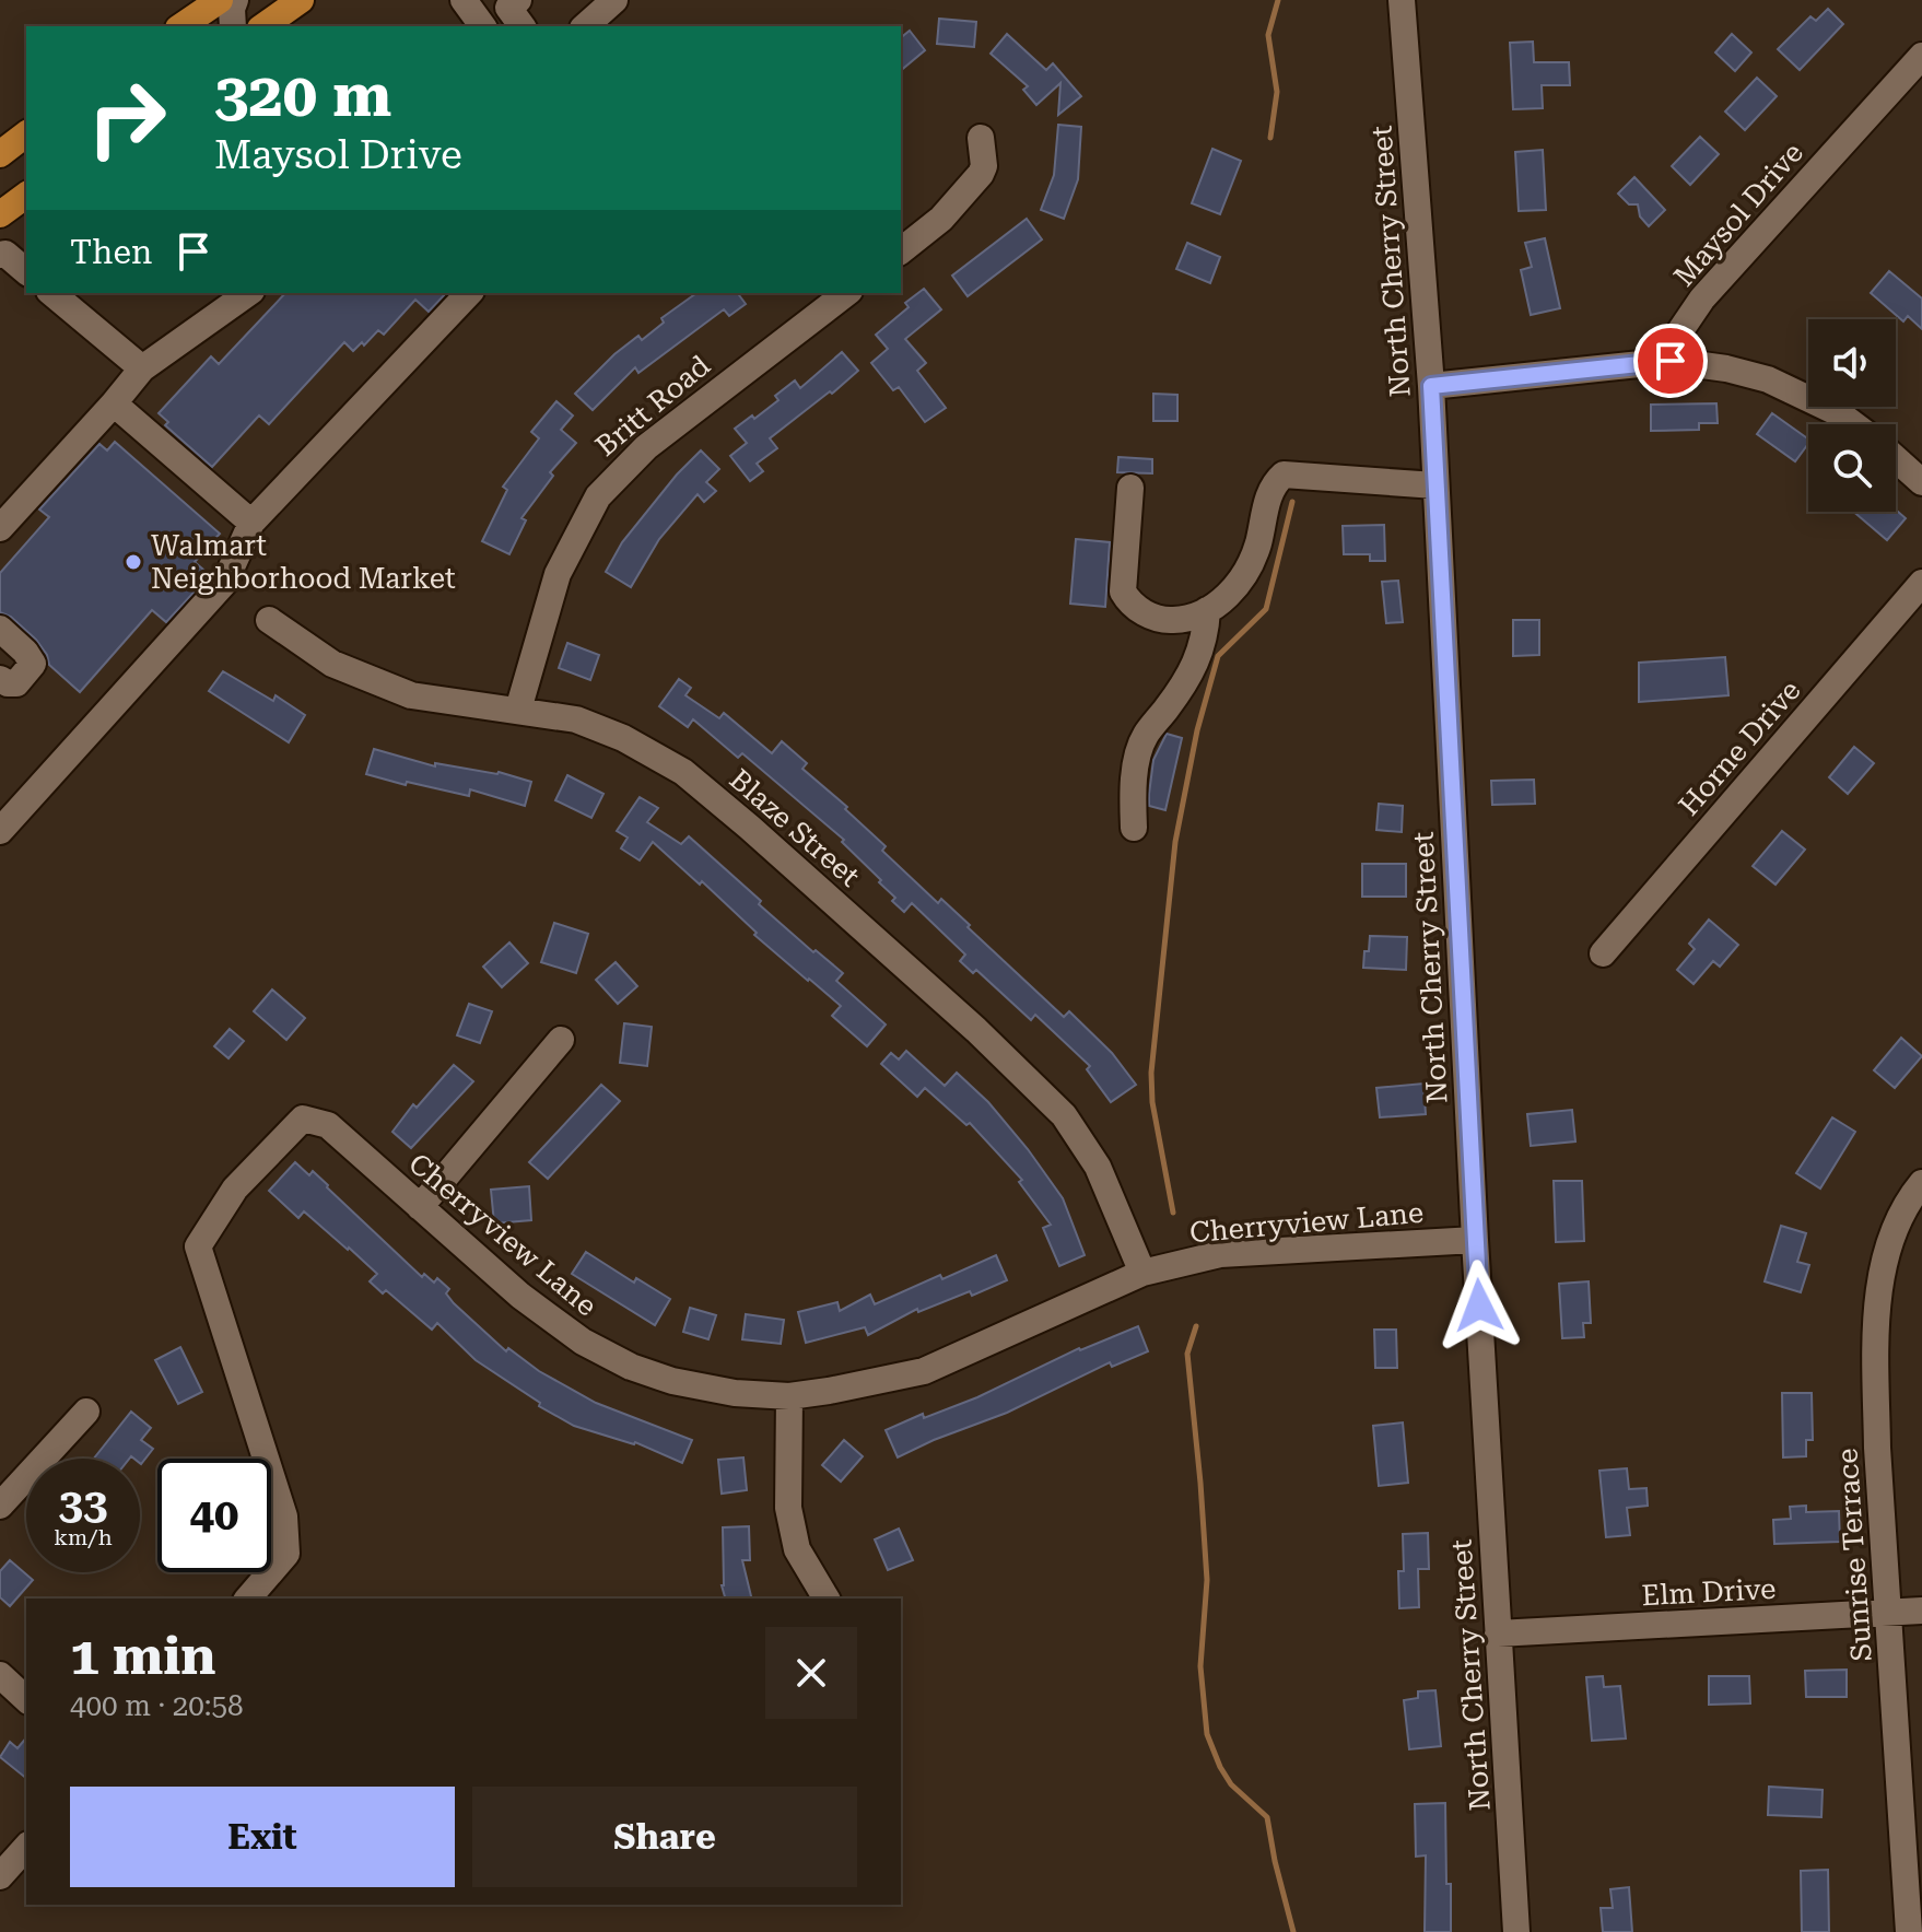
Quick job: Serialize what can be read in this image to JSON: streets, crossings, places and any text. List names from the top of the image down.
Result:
{
  "streets": {
    "street": [
      "Maysol Drive",
      "North Cherry Street",
      "Britt Road",
      "Horne Drive",
      "Blaze Street",
      "Cherryview Lane",
      "Sunrise Terrace",
      "Elm Drive"
    ]
  },
  "crossings": [
    ["North Cherry Street", "Cherryview Lane"],
    ["North Cherry Street", "Elm Drive"],
    ["Britt Road", "Blaze Street"],
    ["Blaze Street", "Cherryview Lane"],
    ["Sunrise Terrace", "Elm Drive"]
  ],
  "places": ["Walmart Neighborhood Market"],
  "page": {
    "turn": ["320 m", "Maysol Drive"],
    "then": "Then",
    "speed": "33 km/h",
    "limit": "40",
    "heading": ["1 min", "400 m · 20:58"],
    "buttons": ["Exit", "Share"]
  }
}
